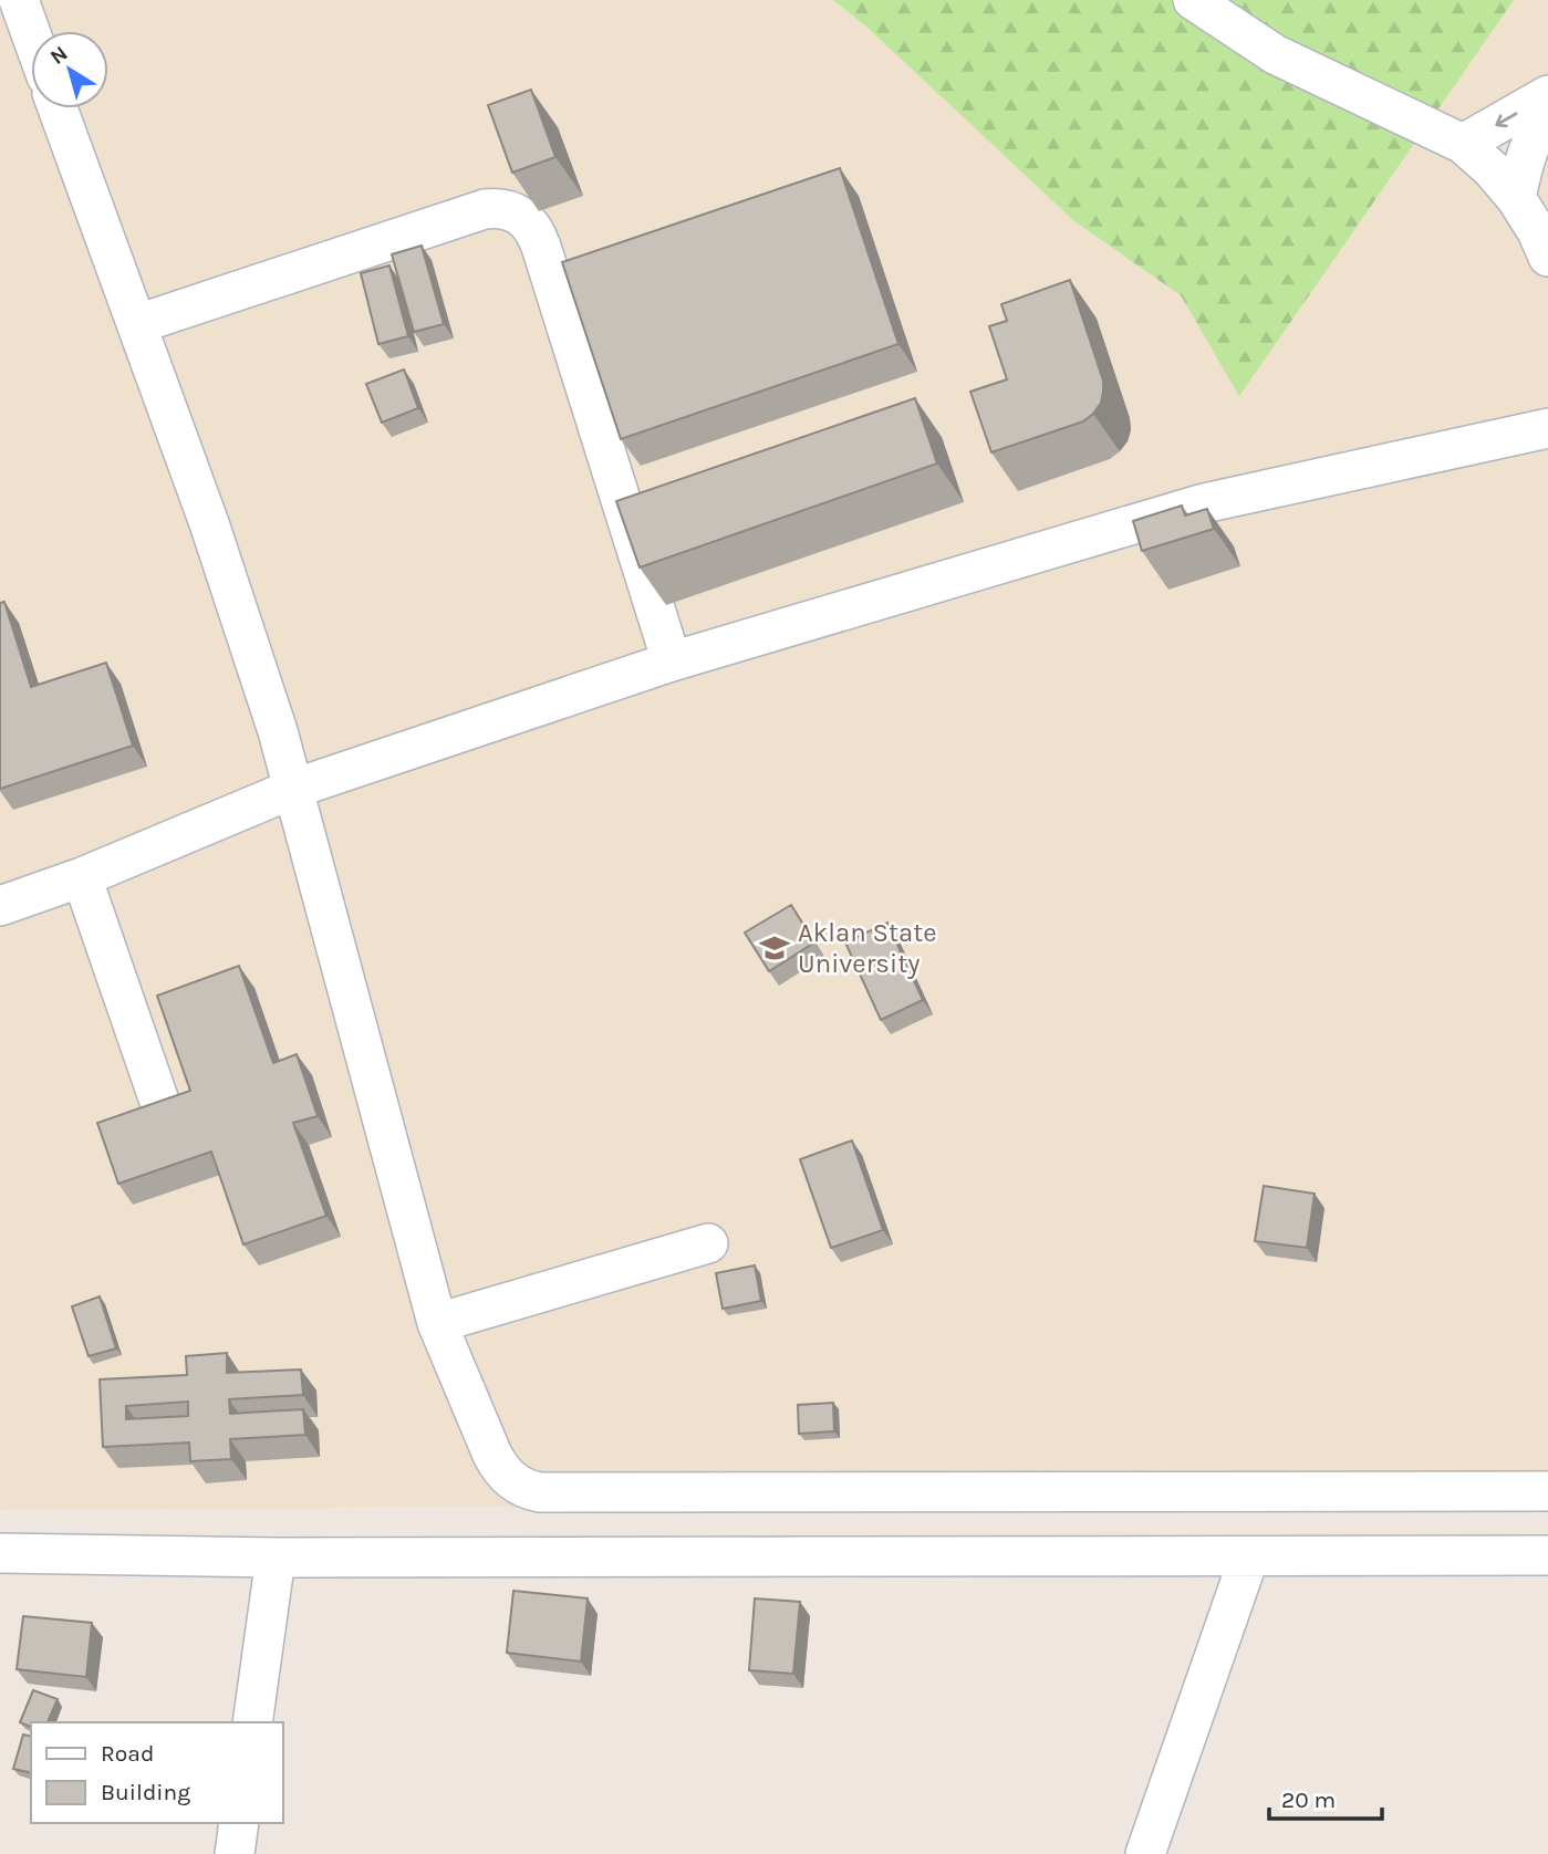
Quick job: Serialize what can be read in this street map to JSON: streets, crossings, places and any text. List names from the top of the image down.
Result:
{
  "places": {
    "school or university": ["Aklan State University"]
  },
  "legend": ["Road", "Building"],
  "scale_bar": "20 m",
  "north": "top left"
}
